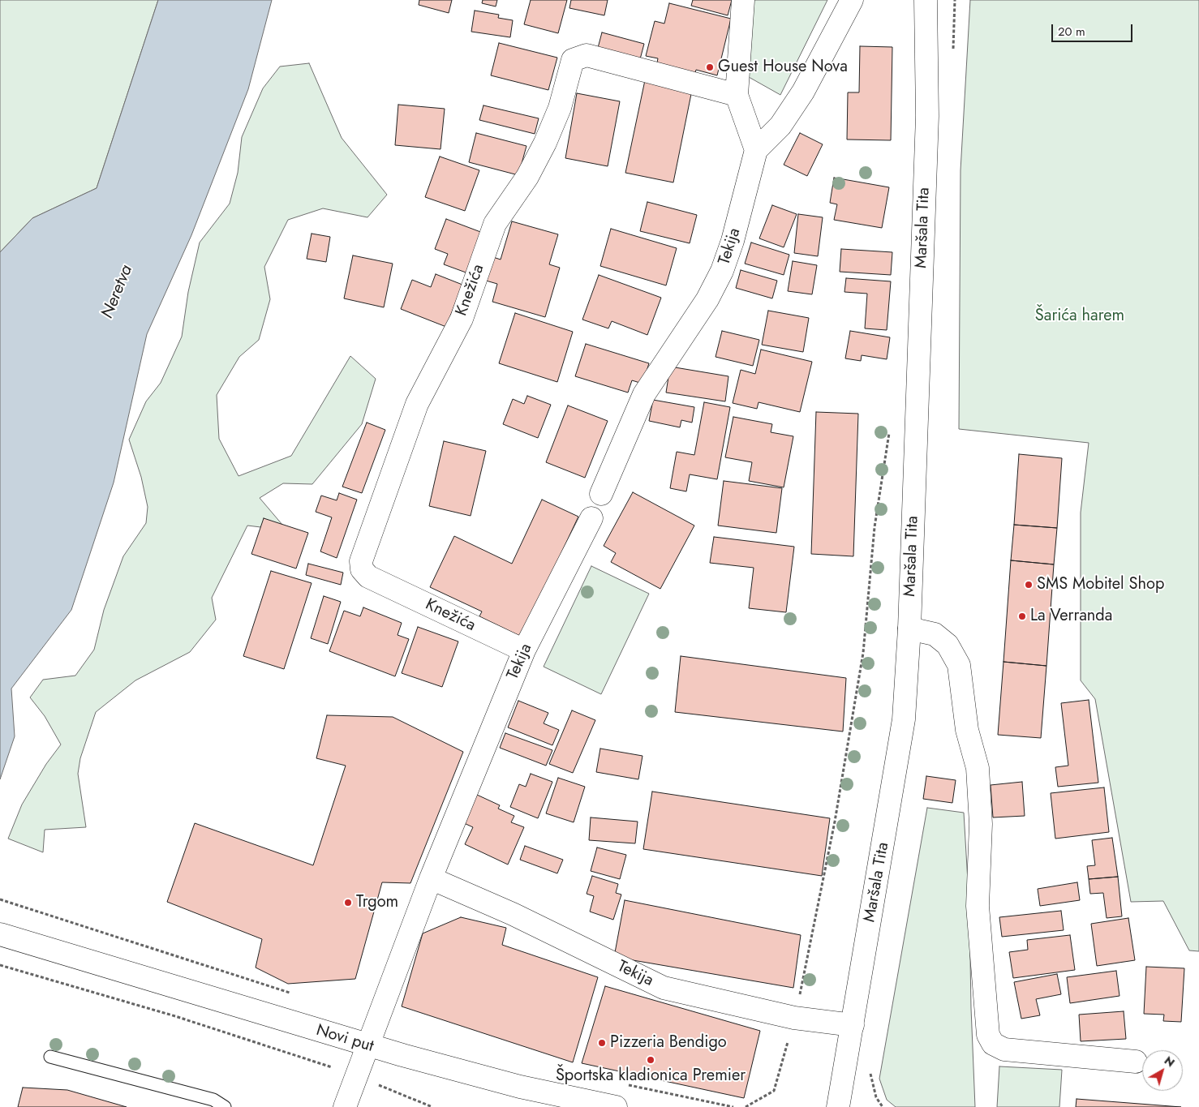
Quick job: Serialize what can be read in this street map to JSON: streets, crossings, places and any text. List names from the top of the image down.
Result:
{
  "streets": {
    "street": [
      "Maršala Tita",
      "Tekija",
      "Knežića",
      "Novi put"
    ]
  },
  "crossings": [
    ["Maršala Tita", "Tekija"],
    ["Tekija", "Knežića"],
    ["Tekija", "Novi put"]
  ],
  "water": ["Neretva"],
  "parks": ["Šarića harem"],
  "places": [
    "Guest House Nova",
    "SMS Mobitel Shop",
    "La Verranda",
    "Trgom",
    "Pizzeria Bendigo",
    "Športska kladionica Premier"
  ],
  "scale_bar": "20 m",
  "north": "top right"
}
